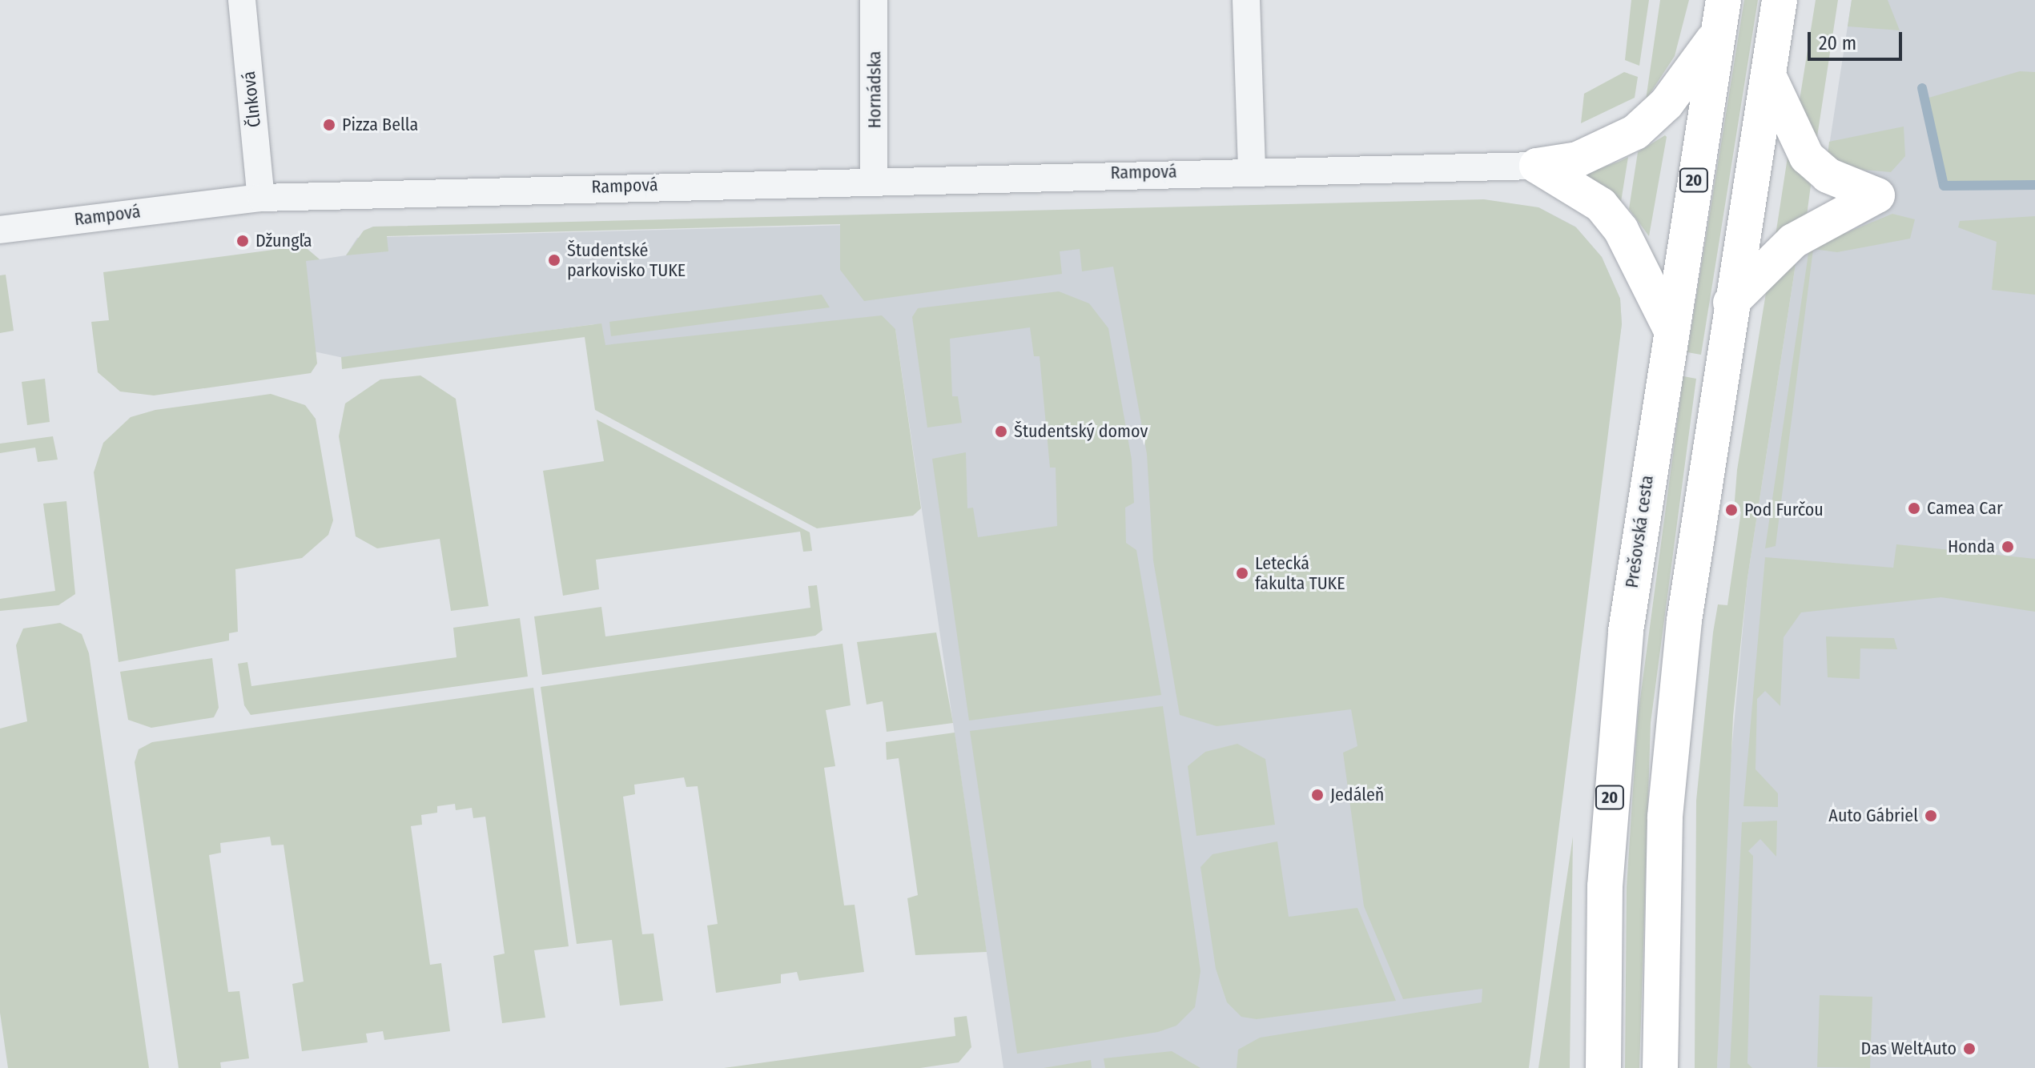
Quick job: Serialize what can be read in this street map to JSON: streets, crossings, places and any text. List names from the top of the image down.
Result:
{
  "streets": {
    "highway": ["20", "Prešovská cesta"],
    "street": ["Hornádska", "Člnková", "Rampová"]
  },
  "crossings": [
    ["Hornádska", "Rampová"],
    ["Člnková", "Rampová"]
  ],
  "places": [
    "Pizza Bella",
    "Džungľa",
    "Študentské parkovisko TUKE",
    "Študentský domov",
    "Camea Car",
    "Pod Furčou",
    "Honda",
    "Letecká fakulta TUKE",
    "Jedáleň",
    "Auto Gábriel",
    "Das WeltAuto"
  ],
  "scale_bar": "20 m"
}
